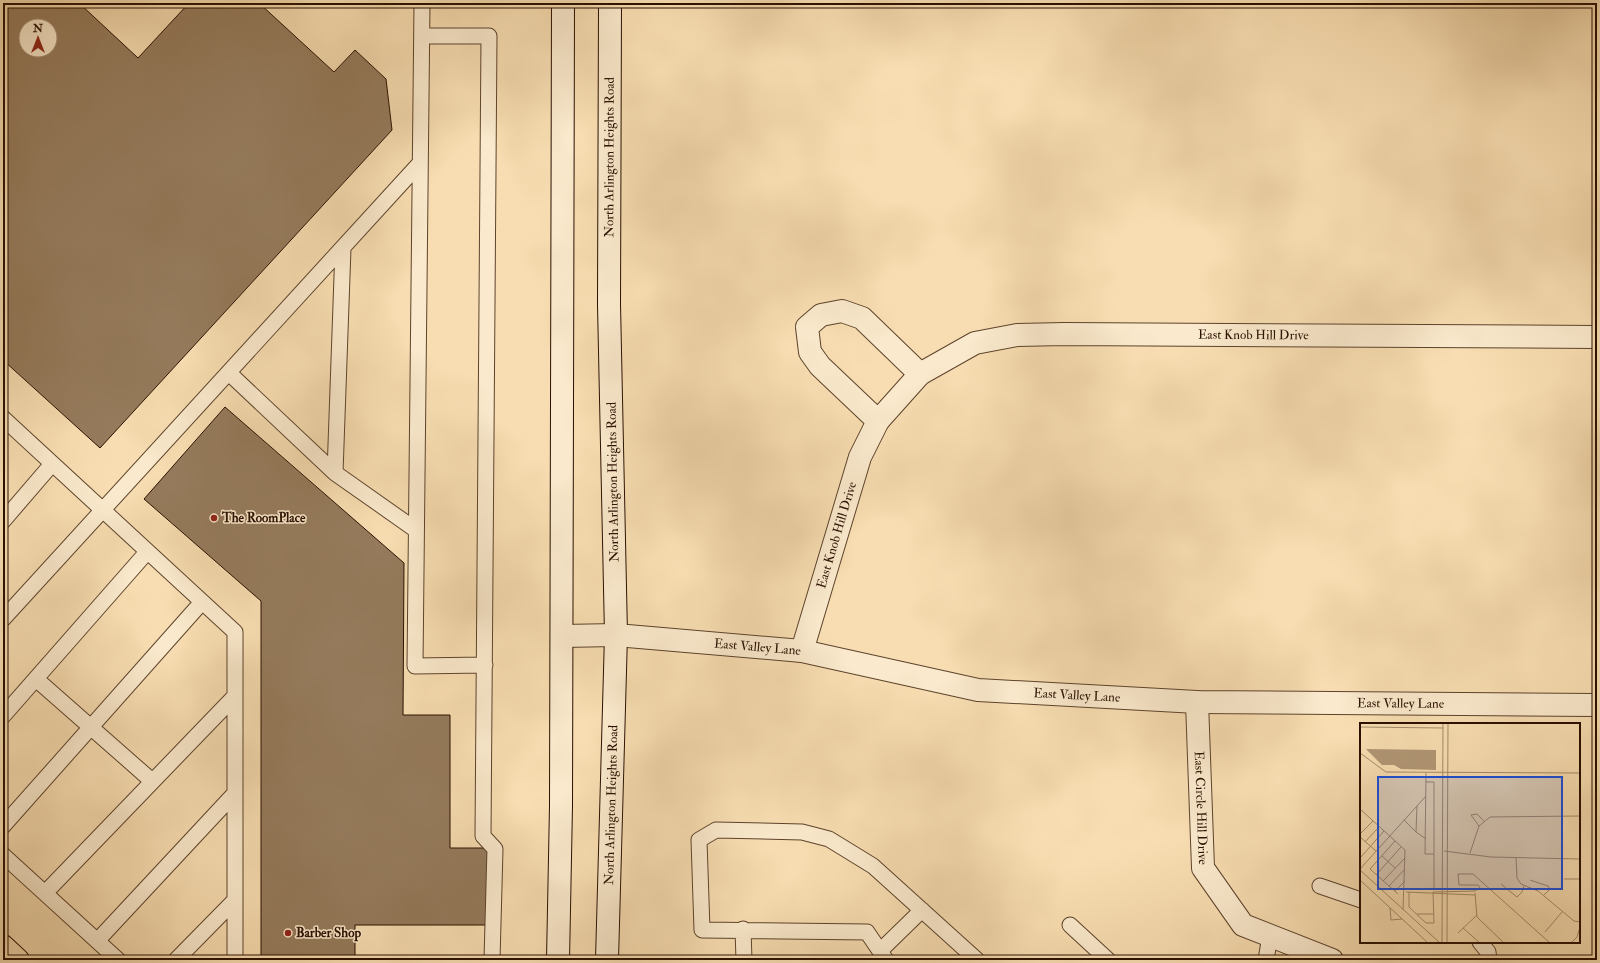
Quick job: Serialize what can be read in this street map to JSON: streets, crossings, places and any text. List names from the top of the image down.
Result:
{
  "streets": {
    "street": [
      "North Arlington Heights Road",
      "East Knob Hill Drive",
      "East Valley Lane",
      "East Circle Hill Drive"
    ]
  },
  "crossings": [
    ["North Arlington Heights Road", "East Valley Lane"],
    ["East Knob Hill Drive", "East Valley Lane"],
    ["East Valley Lane", "East Circle Hill Drive"]
  ],
  "places": ["The RoomPlace", "Barber Shop"],
  "north": "top"
}
